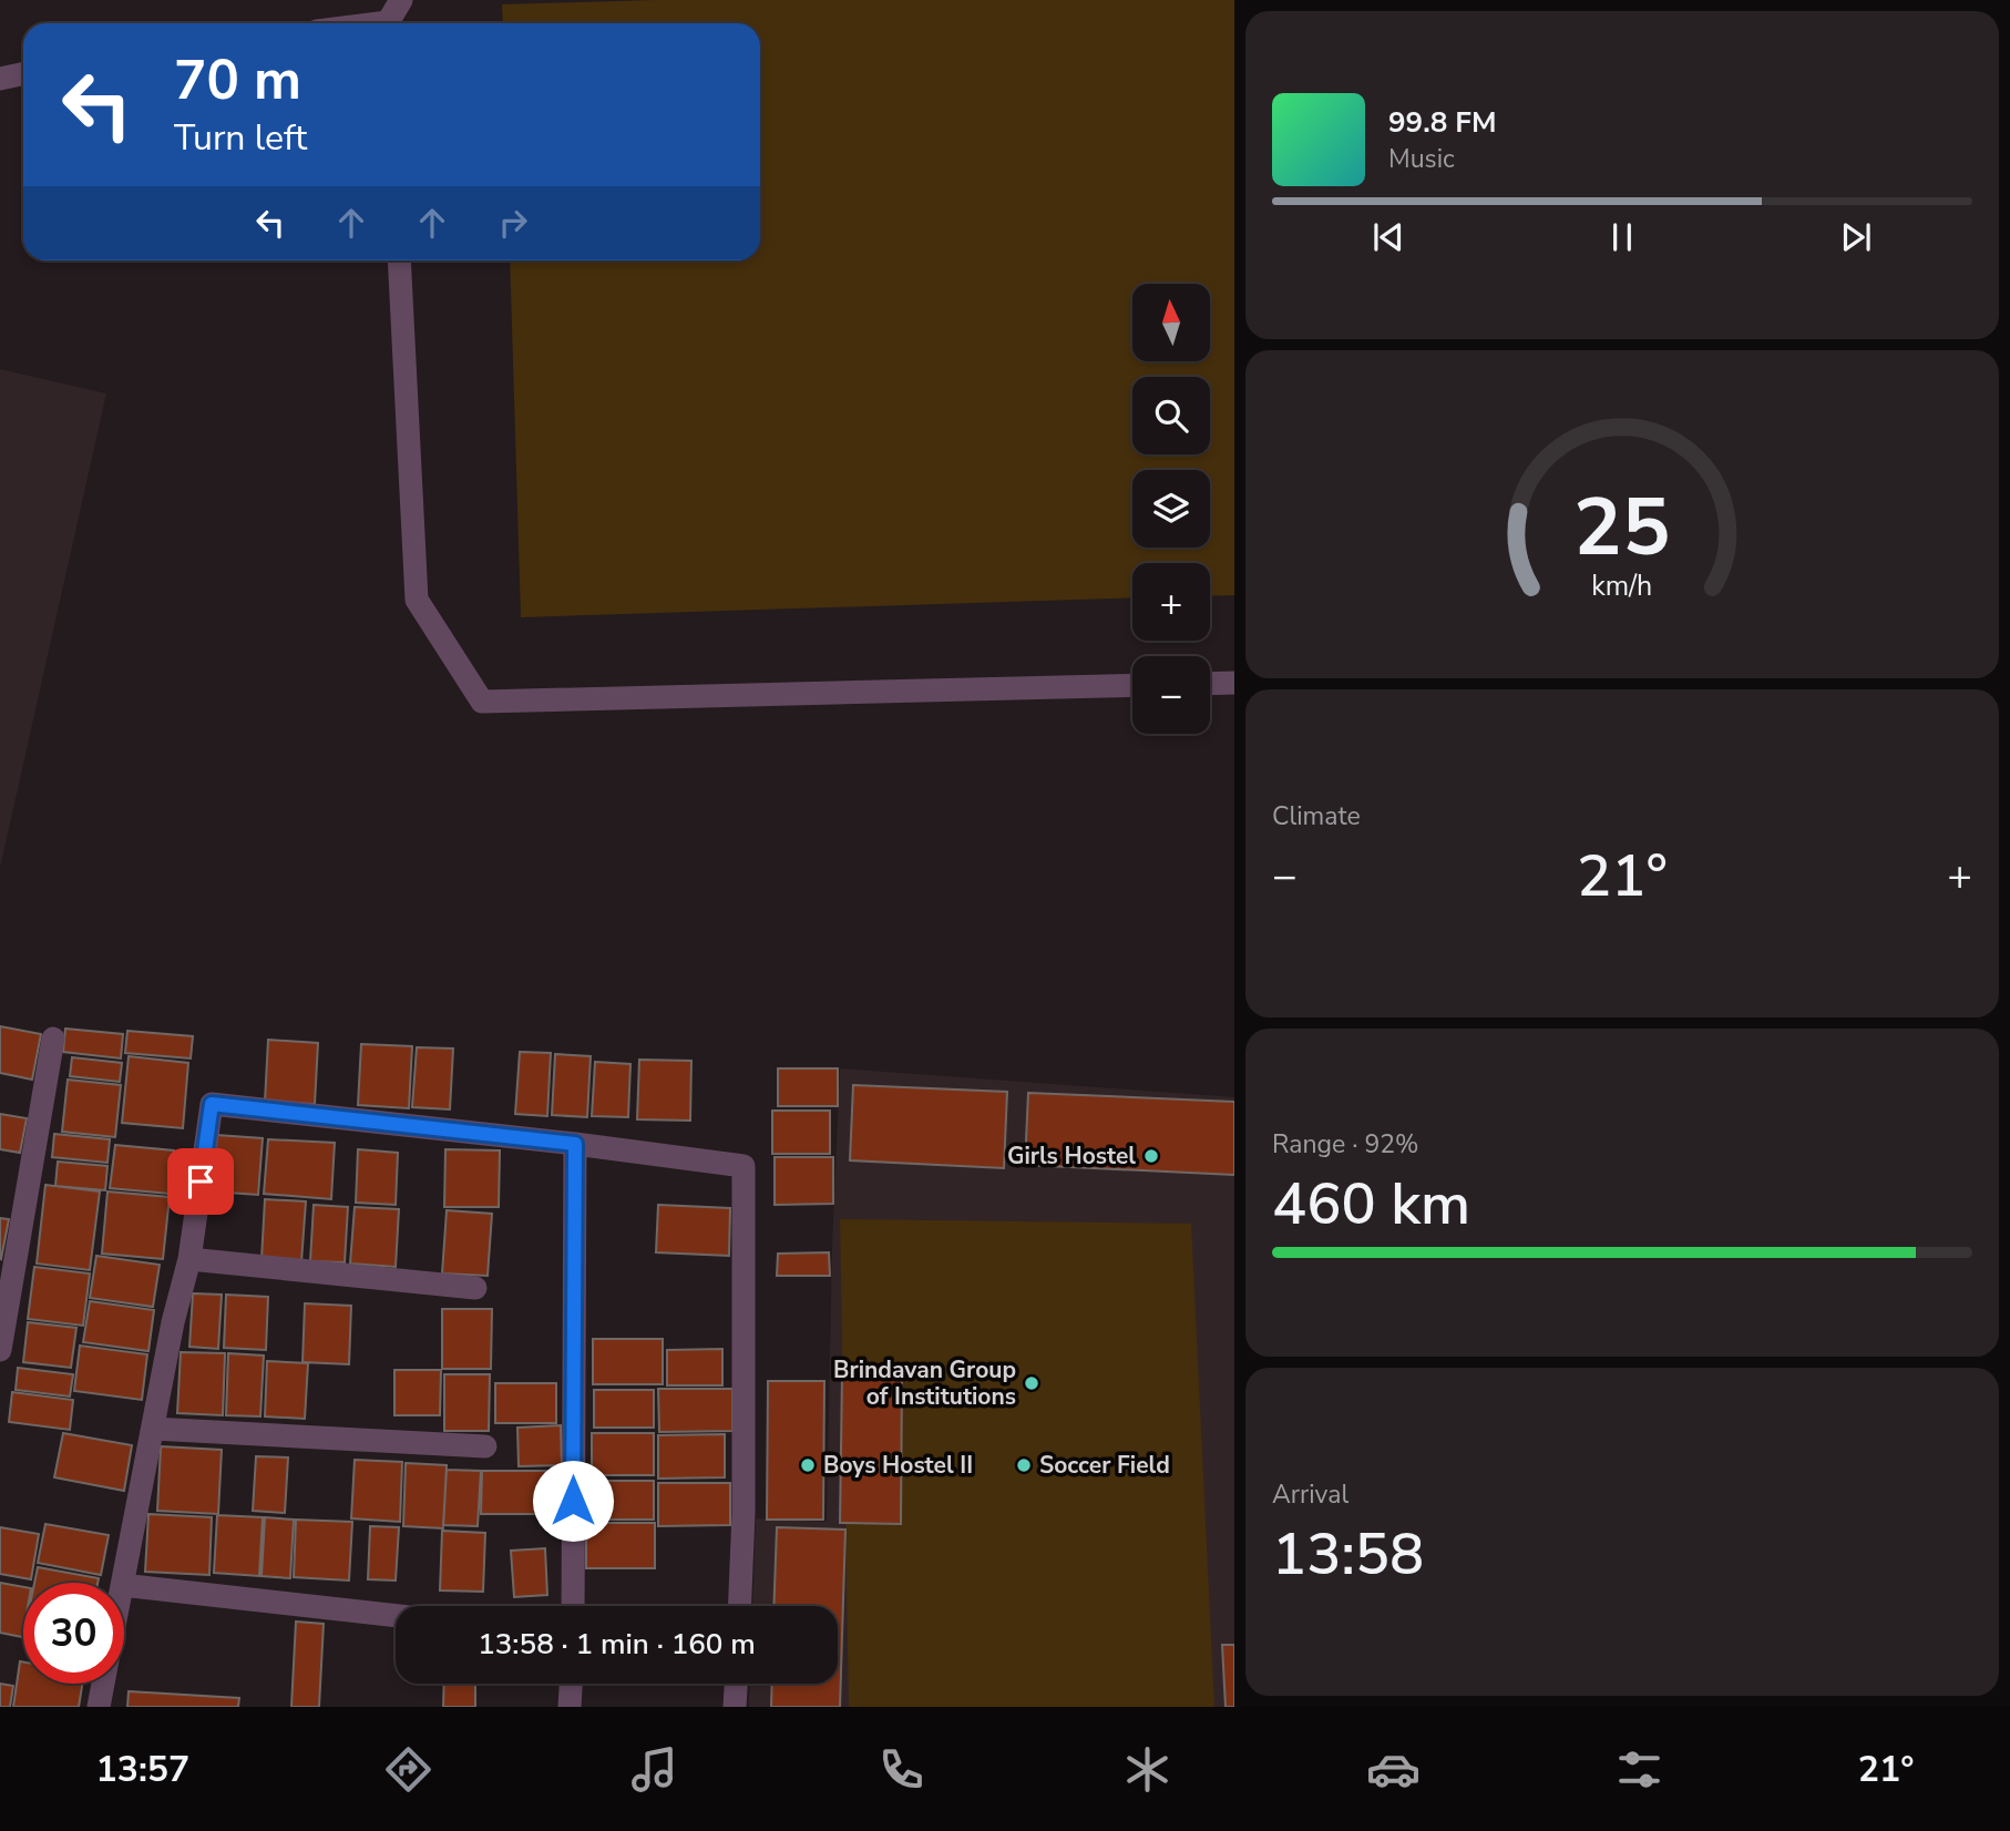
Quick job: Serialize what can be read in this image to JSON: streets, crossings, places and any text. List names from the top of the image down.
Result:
{
  "places": [
    "Girls Hostel",
    "Brindavan Group of Institutions",
    "Boys Hostel II",
    "Soccer Field"
  ],
  "north": "top",
  "page": {
    "turn": ["70 m", "Turn left"],
    "song": ["99.8 FM", "Music"],
    "map_buttons": ["+", "−"],
    "tile": [
      "Climate",
      ["Range · 92%", "460 km"],
      ["Arrival", "13:58"]
    ],
    "heat": ["−", "21°", "+"],
    "limit": "30",
    "trip": "13:58 · 1 min · 160 m",
    "tabs": ["13:57", "21°"],
    "gauge": ["25", "km/h"]
  }
}
